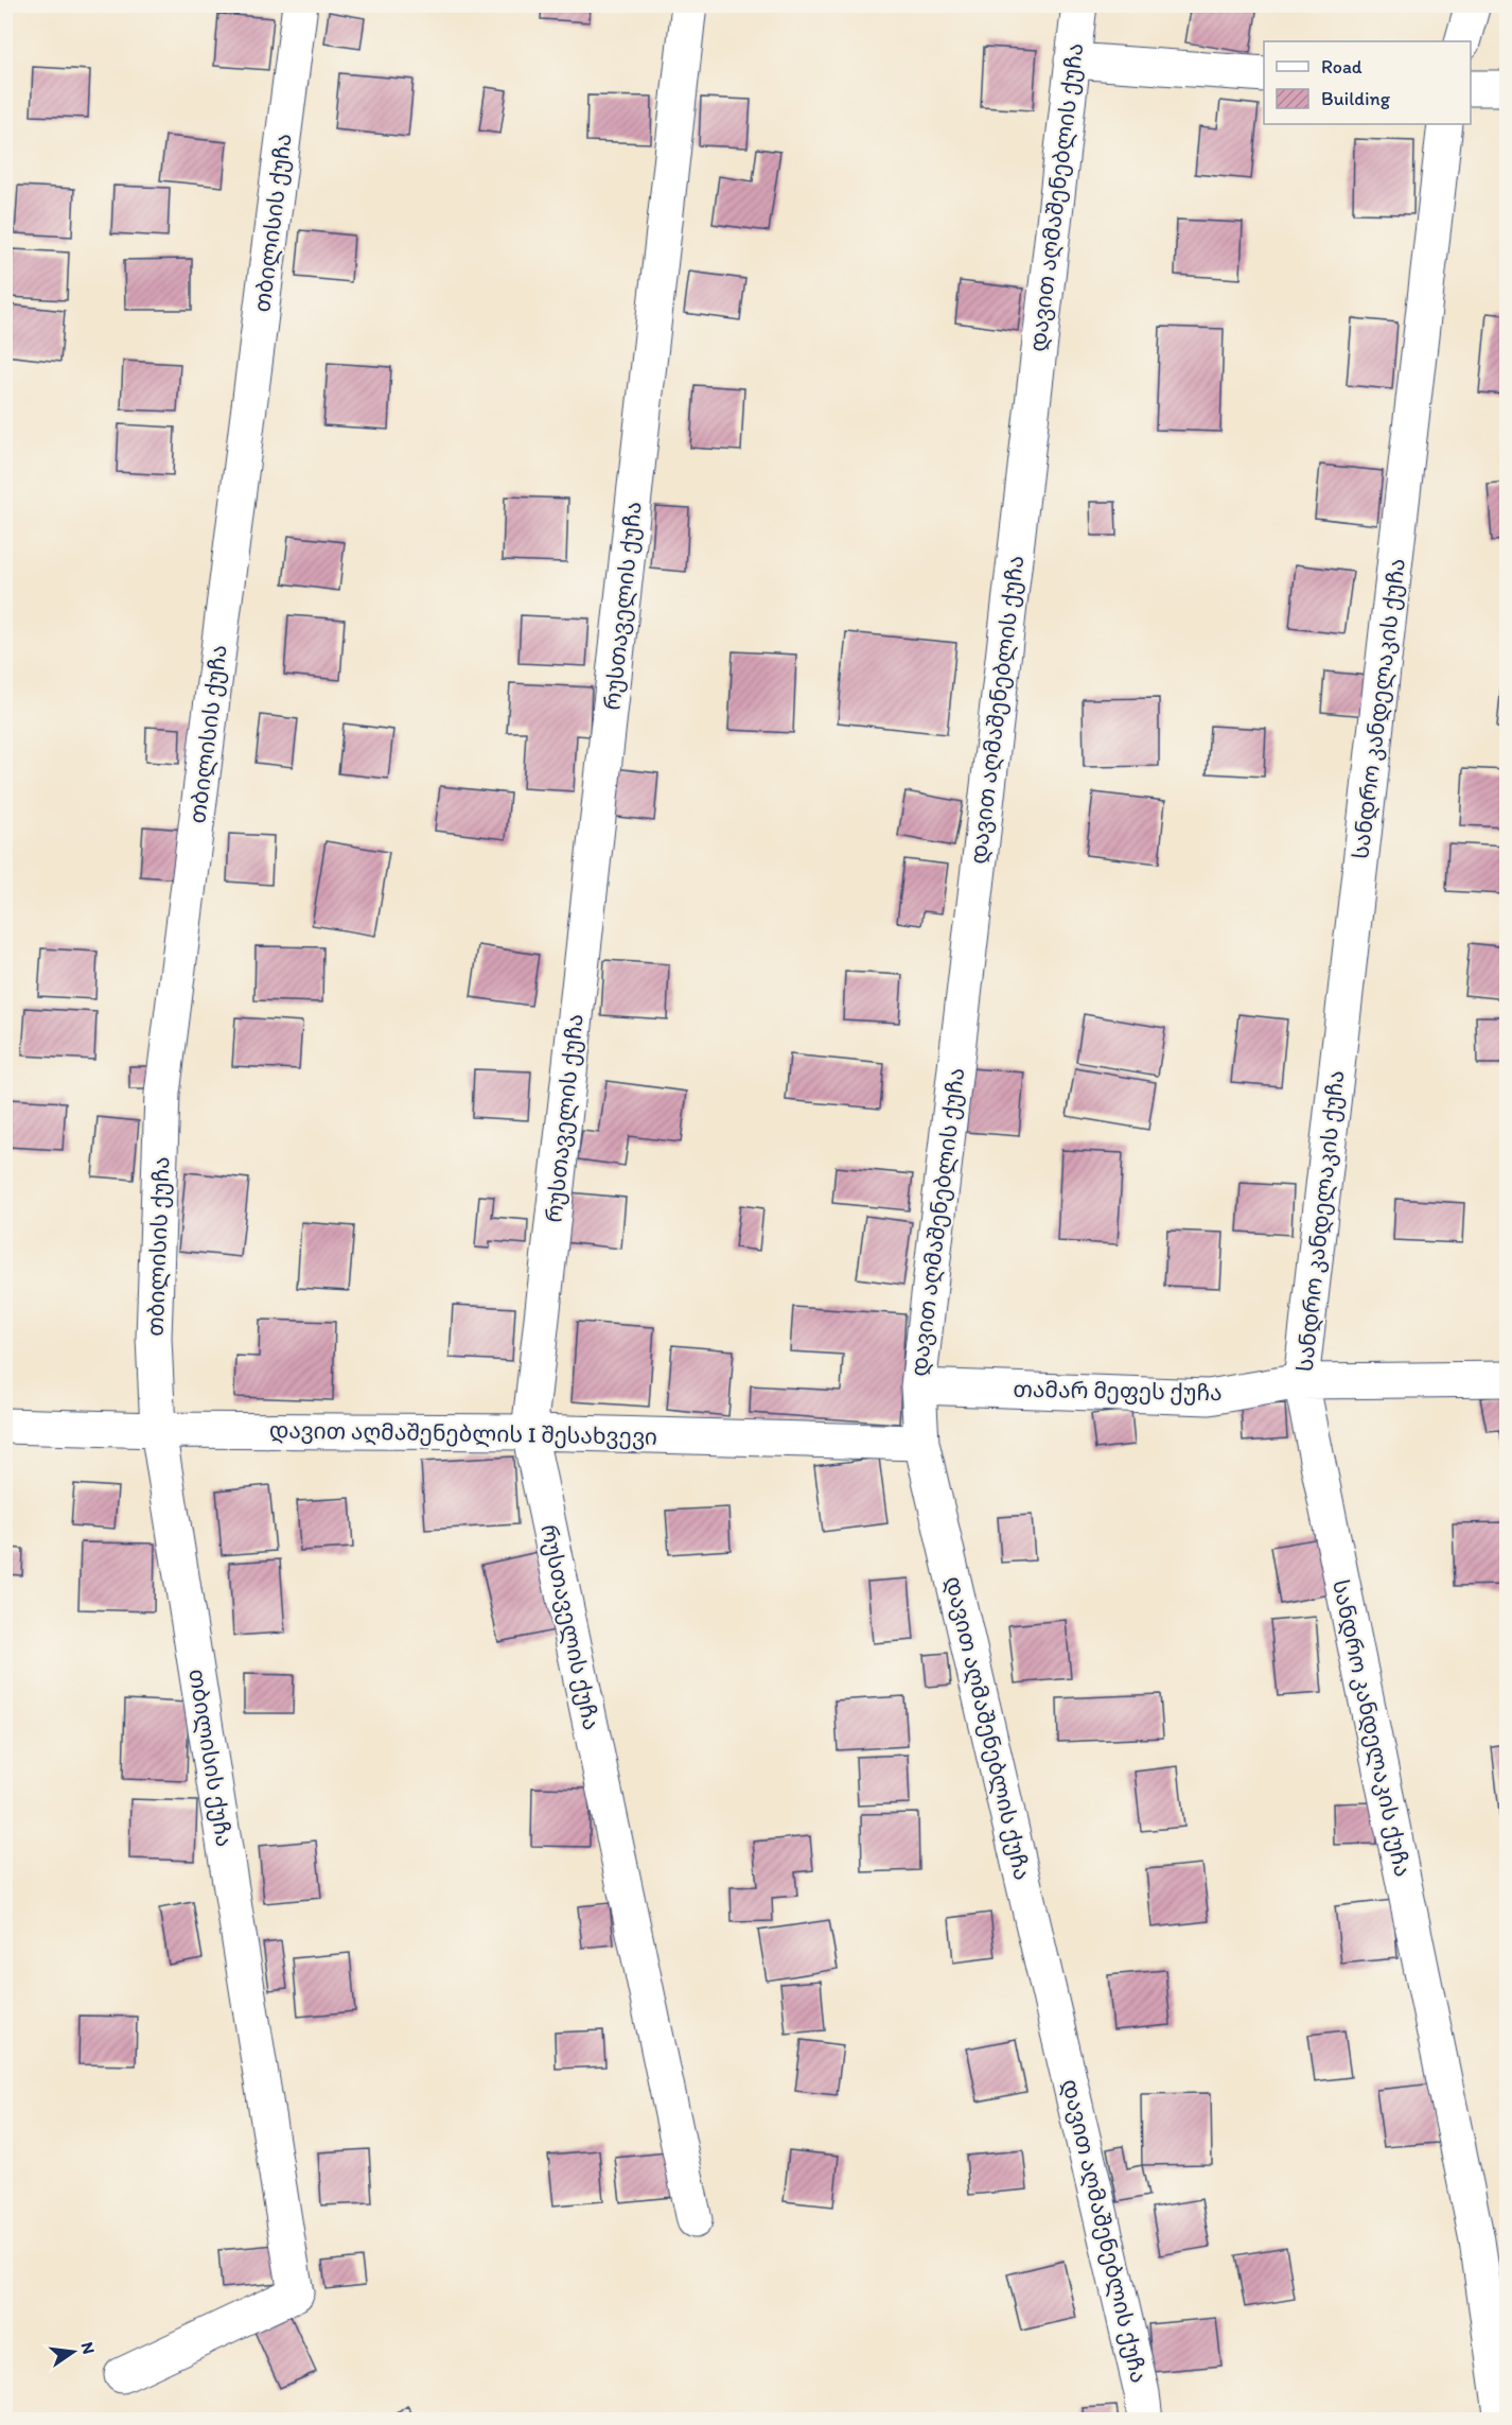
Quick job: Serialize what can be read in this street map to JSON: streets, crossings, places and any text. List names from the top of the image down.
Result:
{
  "streets": {
    "street": [
      "დავით აღმაშენებლის ქუჩა",
      "თბილისის ქუჩა",
      "რუსთაველის ქუჩა",
      "სანდრო კანდელაკის ქუჩა",
      "თამარ მეფეს ქუჩა",
      "დავით აღმაშენებლის I შესახვევი"
    ]
  },
  "crossings": [
    ["დავით აღმაშენებლის ქუჩა", "თამარ მეფეს ქუჩა"],
    ["დავით აღმაშენებლის ქუჩა", "დავით აღმაშენებლის I შესახვევი"],
    ["თბილისის ქუჩა", "დავით აღმაშენებლის I შესახვევი"],
    ["რუსთაველის ქუჩა", "დავით აღმაშენებლის I შესახვევი"],
    ["სანდრო კანდელაკის ქუჩა", "თამარ მეფეს ქუჩა"]
  ],
  "legend": ["Road", "Building"],
  "north": "right"
}
